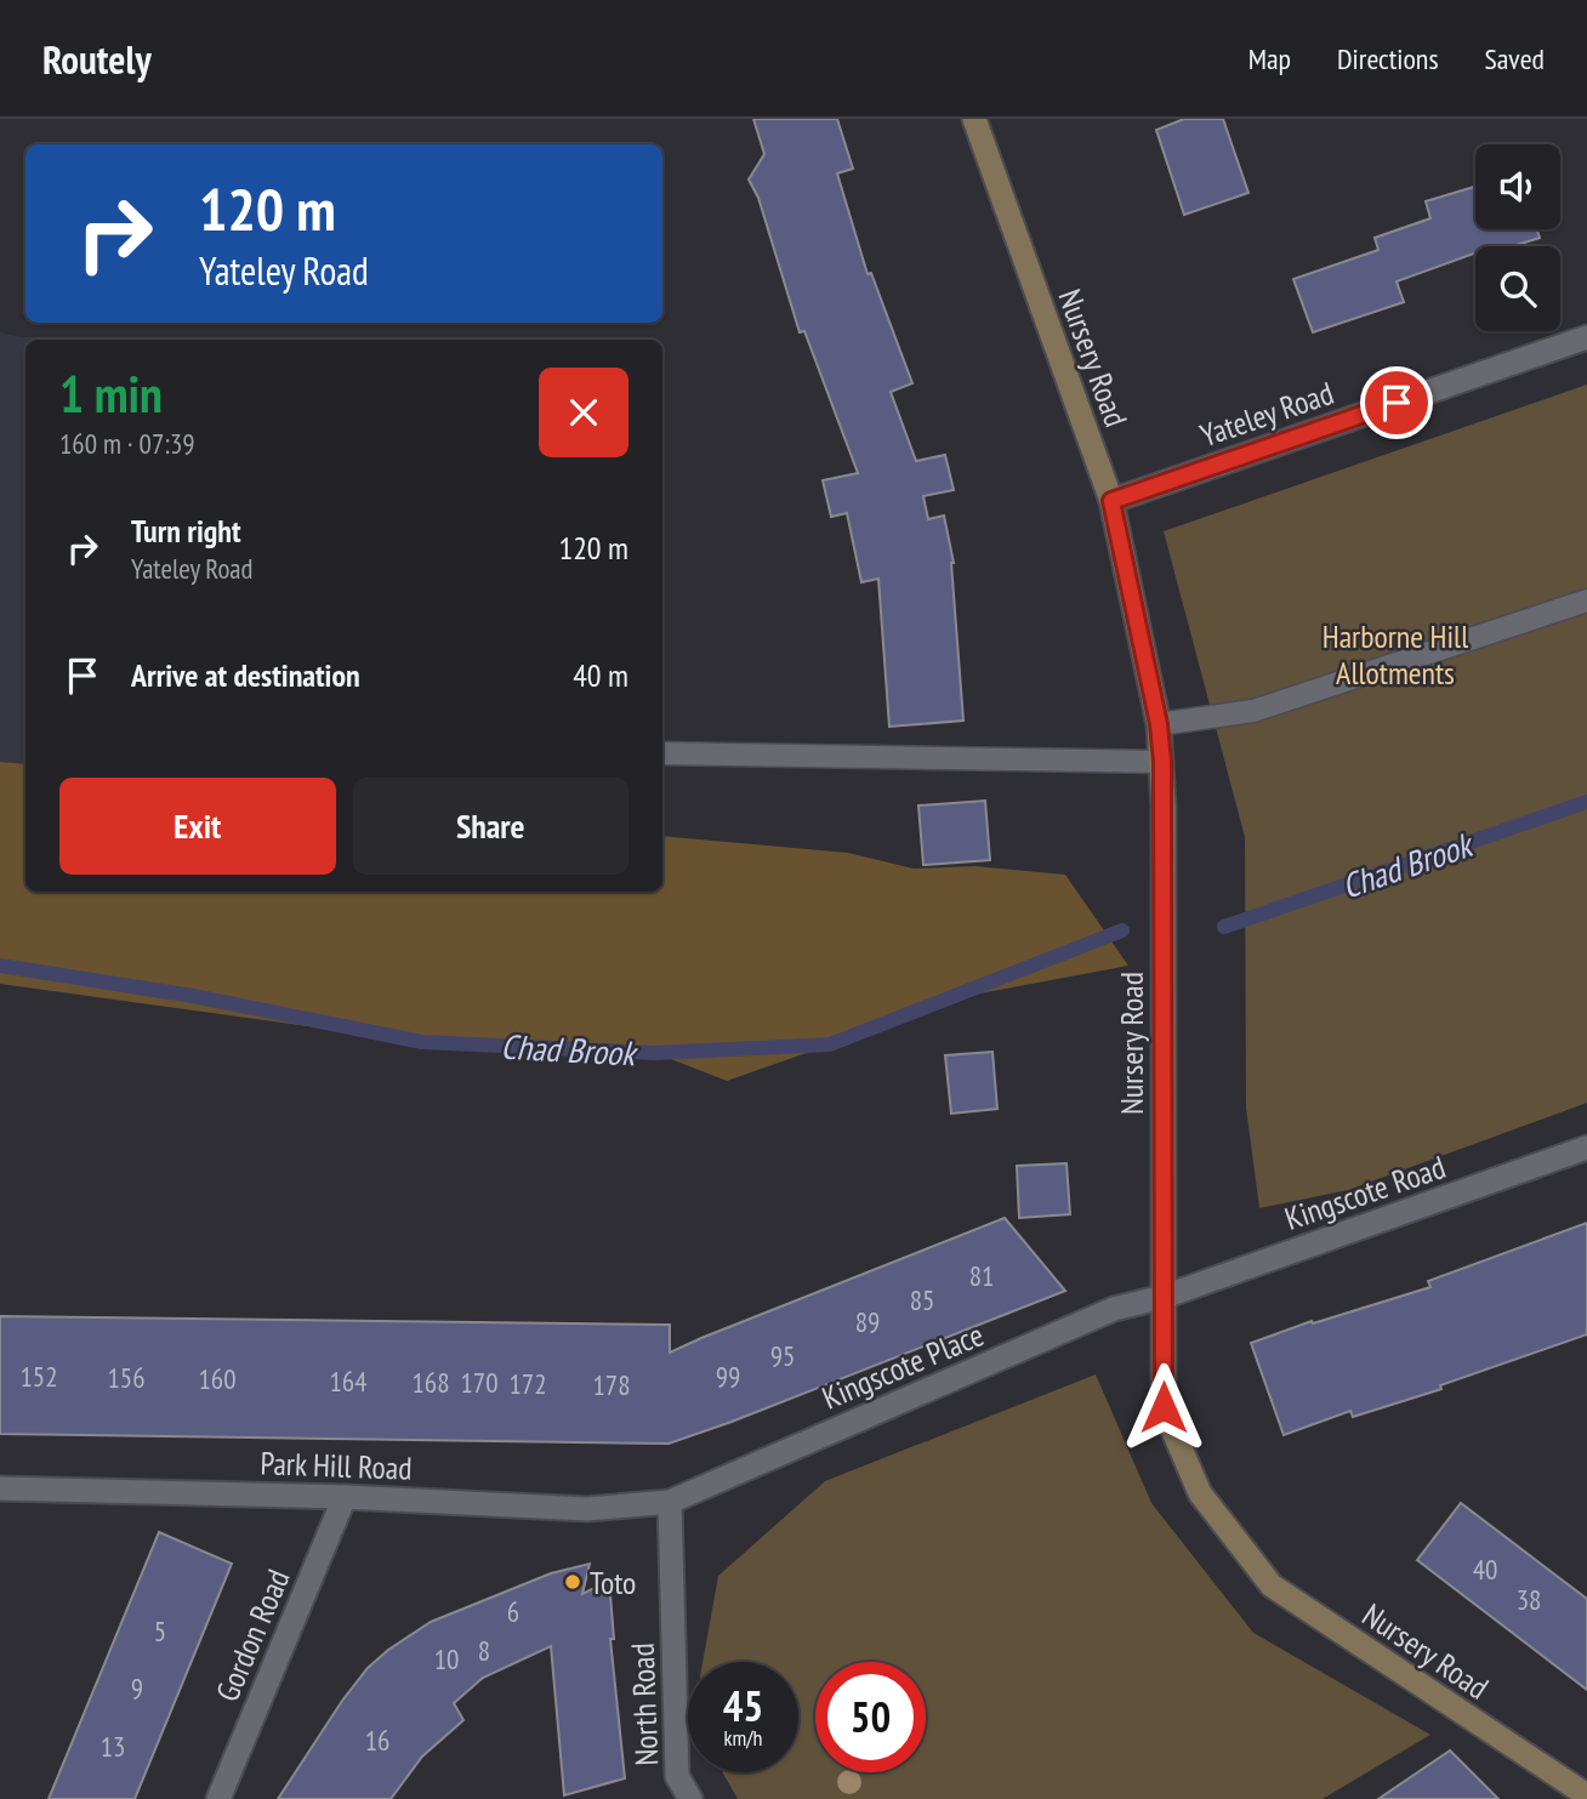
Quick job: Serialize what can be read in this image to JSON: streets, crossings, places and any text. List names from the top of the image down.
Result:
{
  "streets": {
    "main road": ["Nursery Road"],
    "street": [
      "Yateley Road",
      "Kingscote Road",
      "Kingscote Place",
      "Park Hill Road",
      "Gordon Road",
      "North Road"
    ]
  },
  "crossings": [
    ["Nursery Road", "Yateley Road"],
    ["Nursery Road", "Kingscote Road"],
    ["Nursery Road", "Kingscote Place"],
    ["Kingscote Road", "Kingscote Place"],
    ["Kingscote Place", "Park Hill Road"],
    ["Kingscote Place", "North Road"],
    ["Park Hill Road", "Gordon Road"],
    ["Park Hill Road", "North Road"]
  ],
  "water": ["Chad Brook"],
  "parks": ["Harborne Hill Allotments"],
  "places": ["Toto"],
  "house_numbers": [
    "81",
    "85",
    "89",
    "95",
    "152",
    "99",
    "156",
    "160",
    "164",
    "168",
    "170",
    "172",
    "178",
    "40",
    "38",
    "6",
    "5",
    "8",
    "10",
    "9",
    "16",
    "13"
  ],
  "page": {
    "header": "Routely",
    "nav": ["Map", "Directions", "Saved"],
    "turn": ["120 m", "Yateley Road"],
    "heading": ["1 min", "160 m · 07:39"],
    "list": [
      {
        "name": "Turn right",
        "note": "Yateley Road",
        "value": "120 m"
      },
      {
        "name": "Arrive at destination",
        "value": "40 m"
      }
    ],
    "buttons": ["Exit", "Share"],
    "speed": "45 km/h",
    "limit": "50"
  }
}
